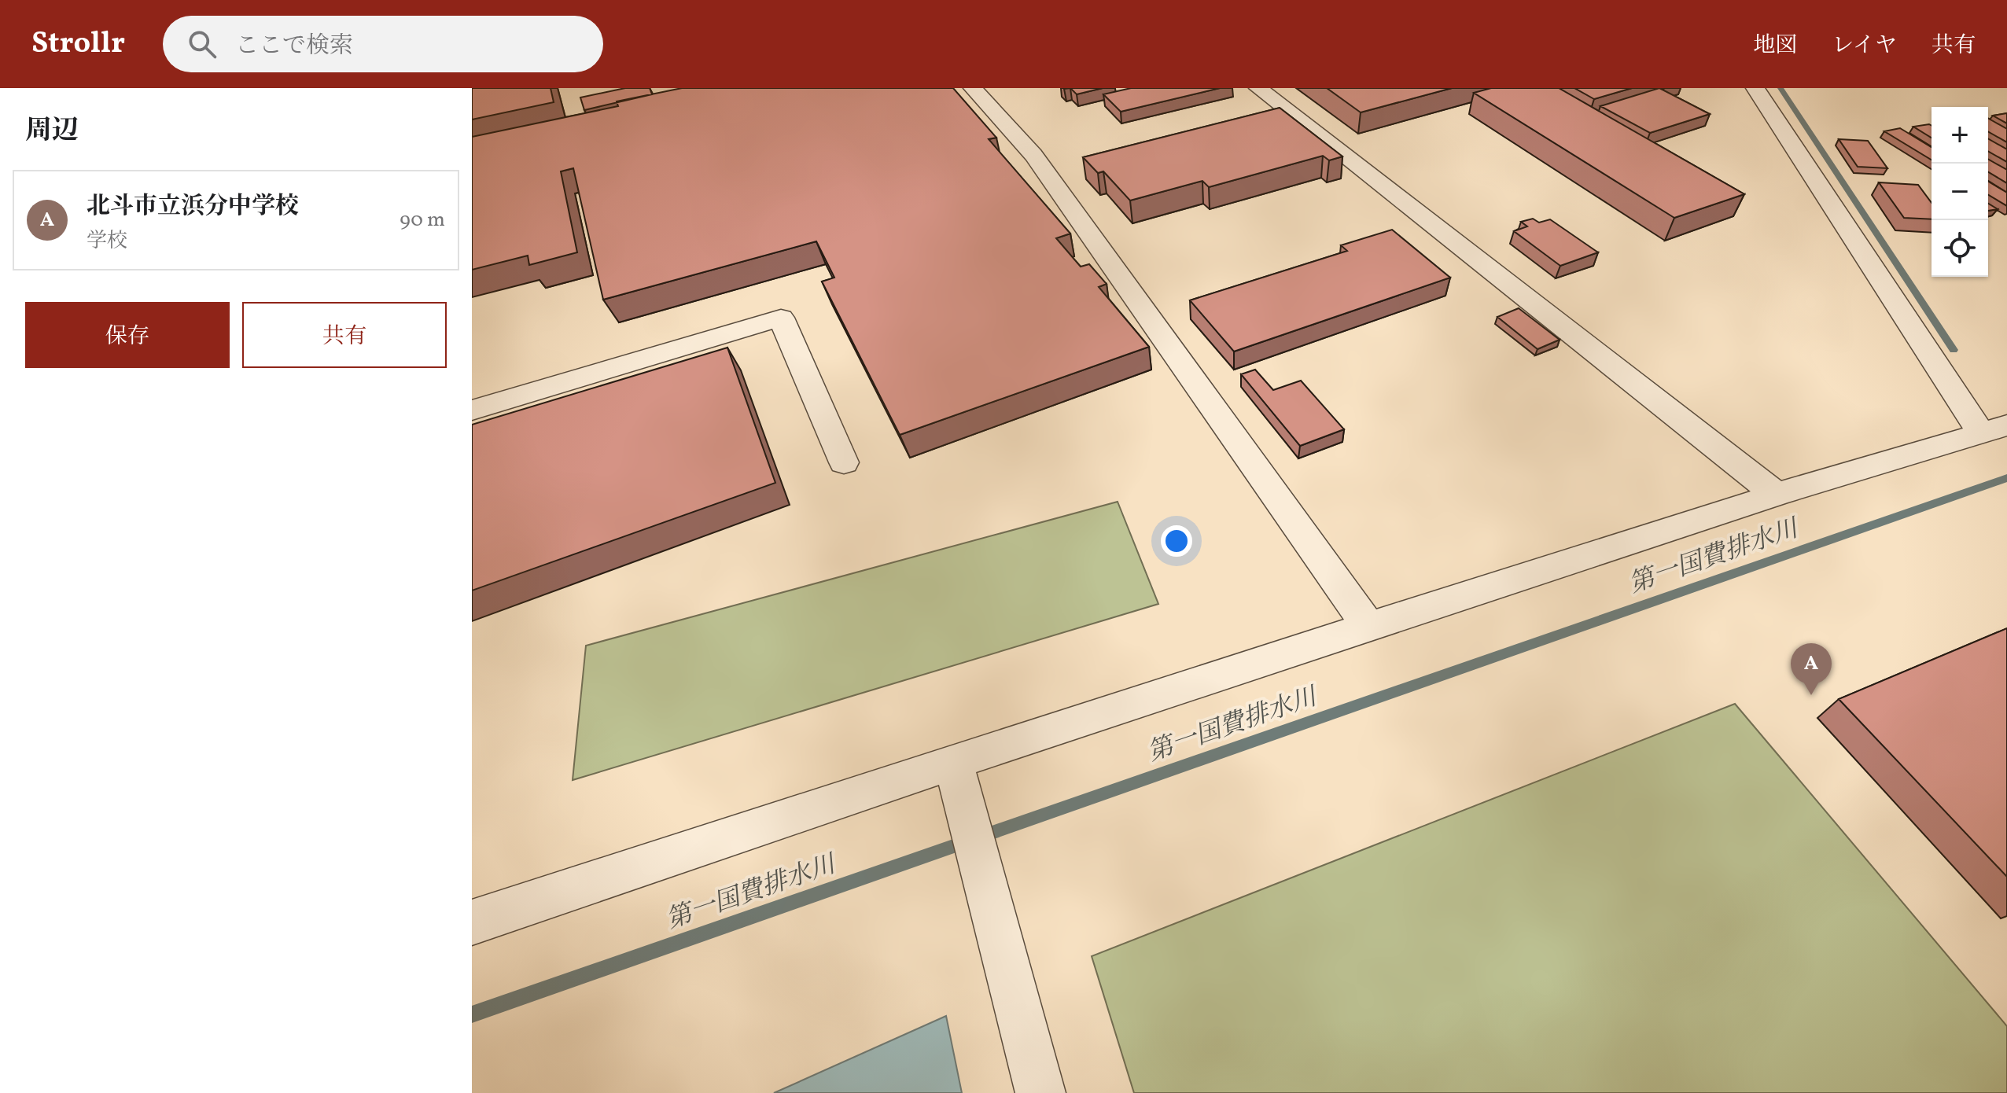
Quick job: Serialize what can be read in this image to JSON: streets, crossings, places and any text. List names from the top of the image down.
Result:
{
  "water": ["第一国費排水川"],
  "page": {
    "header": "Strollr",
    "search": "ここで検索",
    "nav": ["地図", "レイヤ", "共有"],
    "heading": "周辺",
    "map_buttons": ["+", "−"],
    "list": [
      {
        "mark": "A",
        "name": "北斗市立浜分中学校",
        "note": "学校",
        "value": "90 m"
      }
    ],
    "buttons": ["保存", "共有"],
    "pins": "A"
  }
}
